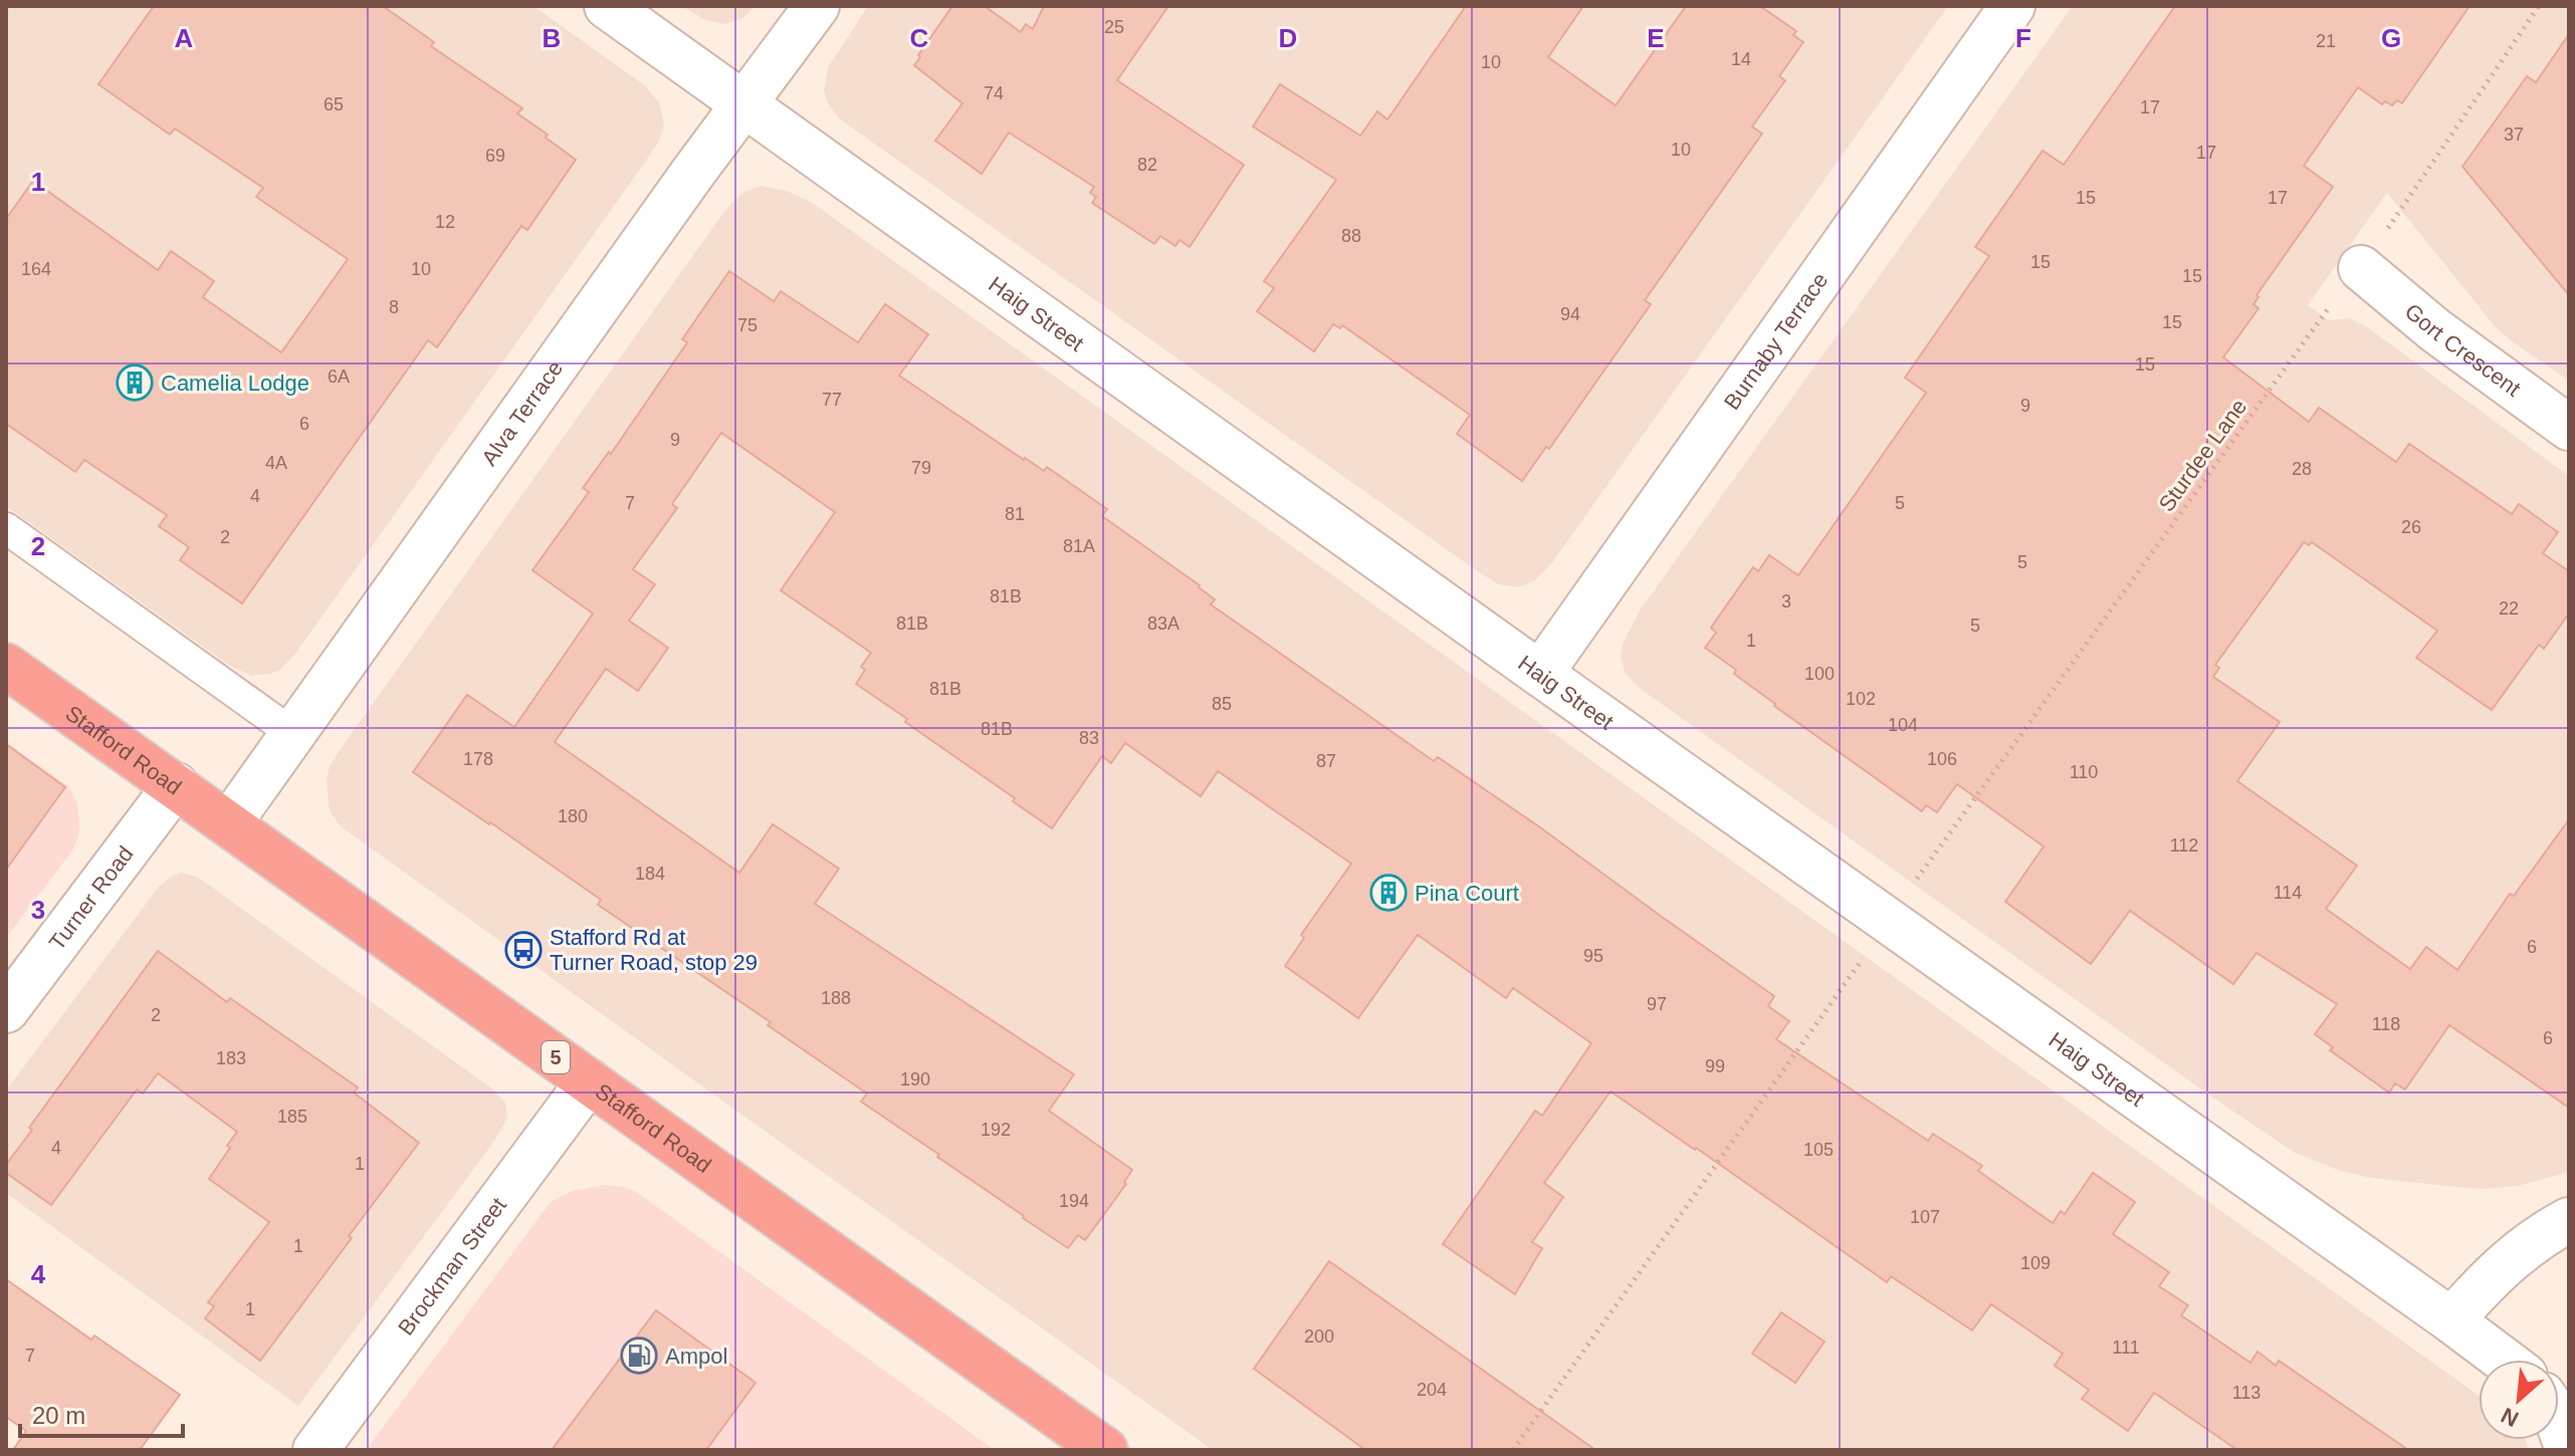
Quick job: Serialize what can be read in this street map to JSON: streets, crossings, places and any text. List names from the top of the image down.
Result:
{
  "streets": {
    "highway": ["Stafford Road", "5"],
    "street": [
      "Haig Street",
      "Burnaby Terrace",
      "Gort Crescent",
      "Alva Terrace",
      "Turner Road",
      "Brockman Street"
    ],
    "path": ["Sturdee Lane"]
  },
  "crossings": [
    ["Haig Street", "Burnaby Terrace"],
    ["Haig Street", "Alva Terrace"],
    ["Haig Street", "Sturdee Lane"],
    ["Gort Crescent", "Sturdee Lane"],
    ["Alva Terrace", "Stafford Road"],
    ["Stafford Road", "Turner Road"],
    ["Stafford Road", "Brockman Street"]
  ],
  "places": {
    "building": ["Camelia Lodge", "Pina Court"],
    "bus stop": ["Stafford Rd at Turner Road, stop 29"],
    "fuel station": ["Ampol"]
  },
  "house_numbers": [
    "25",
    "21",
    "14",
    "10",
    "74",
    "65",
    "17",
    "37",
    "10",
    "17",
    "69",
    "82",
    "15",
    "17",
    "12",
    "88",
    "15",
    "164",
    "10",
    "15",
    "8",
    "94",
    "15",
    "75",
    "15",
    "6A",
    "77",
    "9",
    "6",
    "9",
    "4A",
    "79",
    "28",
    "4",
    "7",
    "5",
    "81",
    "26",
    "2",
    "81A",
    "5",
    "81B",
    "3",
    "22",
    "81B",
    "83A",
    "5",
    "1",
    "100",
    "81B",
    "102",
    "85",
    "104",
    "81B",
    "83",
    "178",
    "106",
    "87",
    "110",
    "180",
    "112",
    "184",
    "114",
    "6",
    "95",
    "188",
    "97",
    "2",
    "118",
    "6",
    "183",
    "99",
    "190",
    "185",
    "192",
    "4",
    "105",
    "1",
    "194",
    "107",
    "1",
    "109",
    "1",
    "200",
    "111",
    "7",
    "204",
    "113"
  ],
  "scale_bar": "20 m",
  "north": "bottom left",
  "grid": {
    "columns": [
      "A",
      "B",
      "C",
      "D",
      "E",
      "F",
      "G"
    ],
    "rows": [
      "1",
      "2",
      "3",
      "4"
    ]
  }
}
